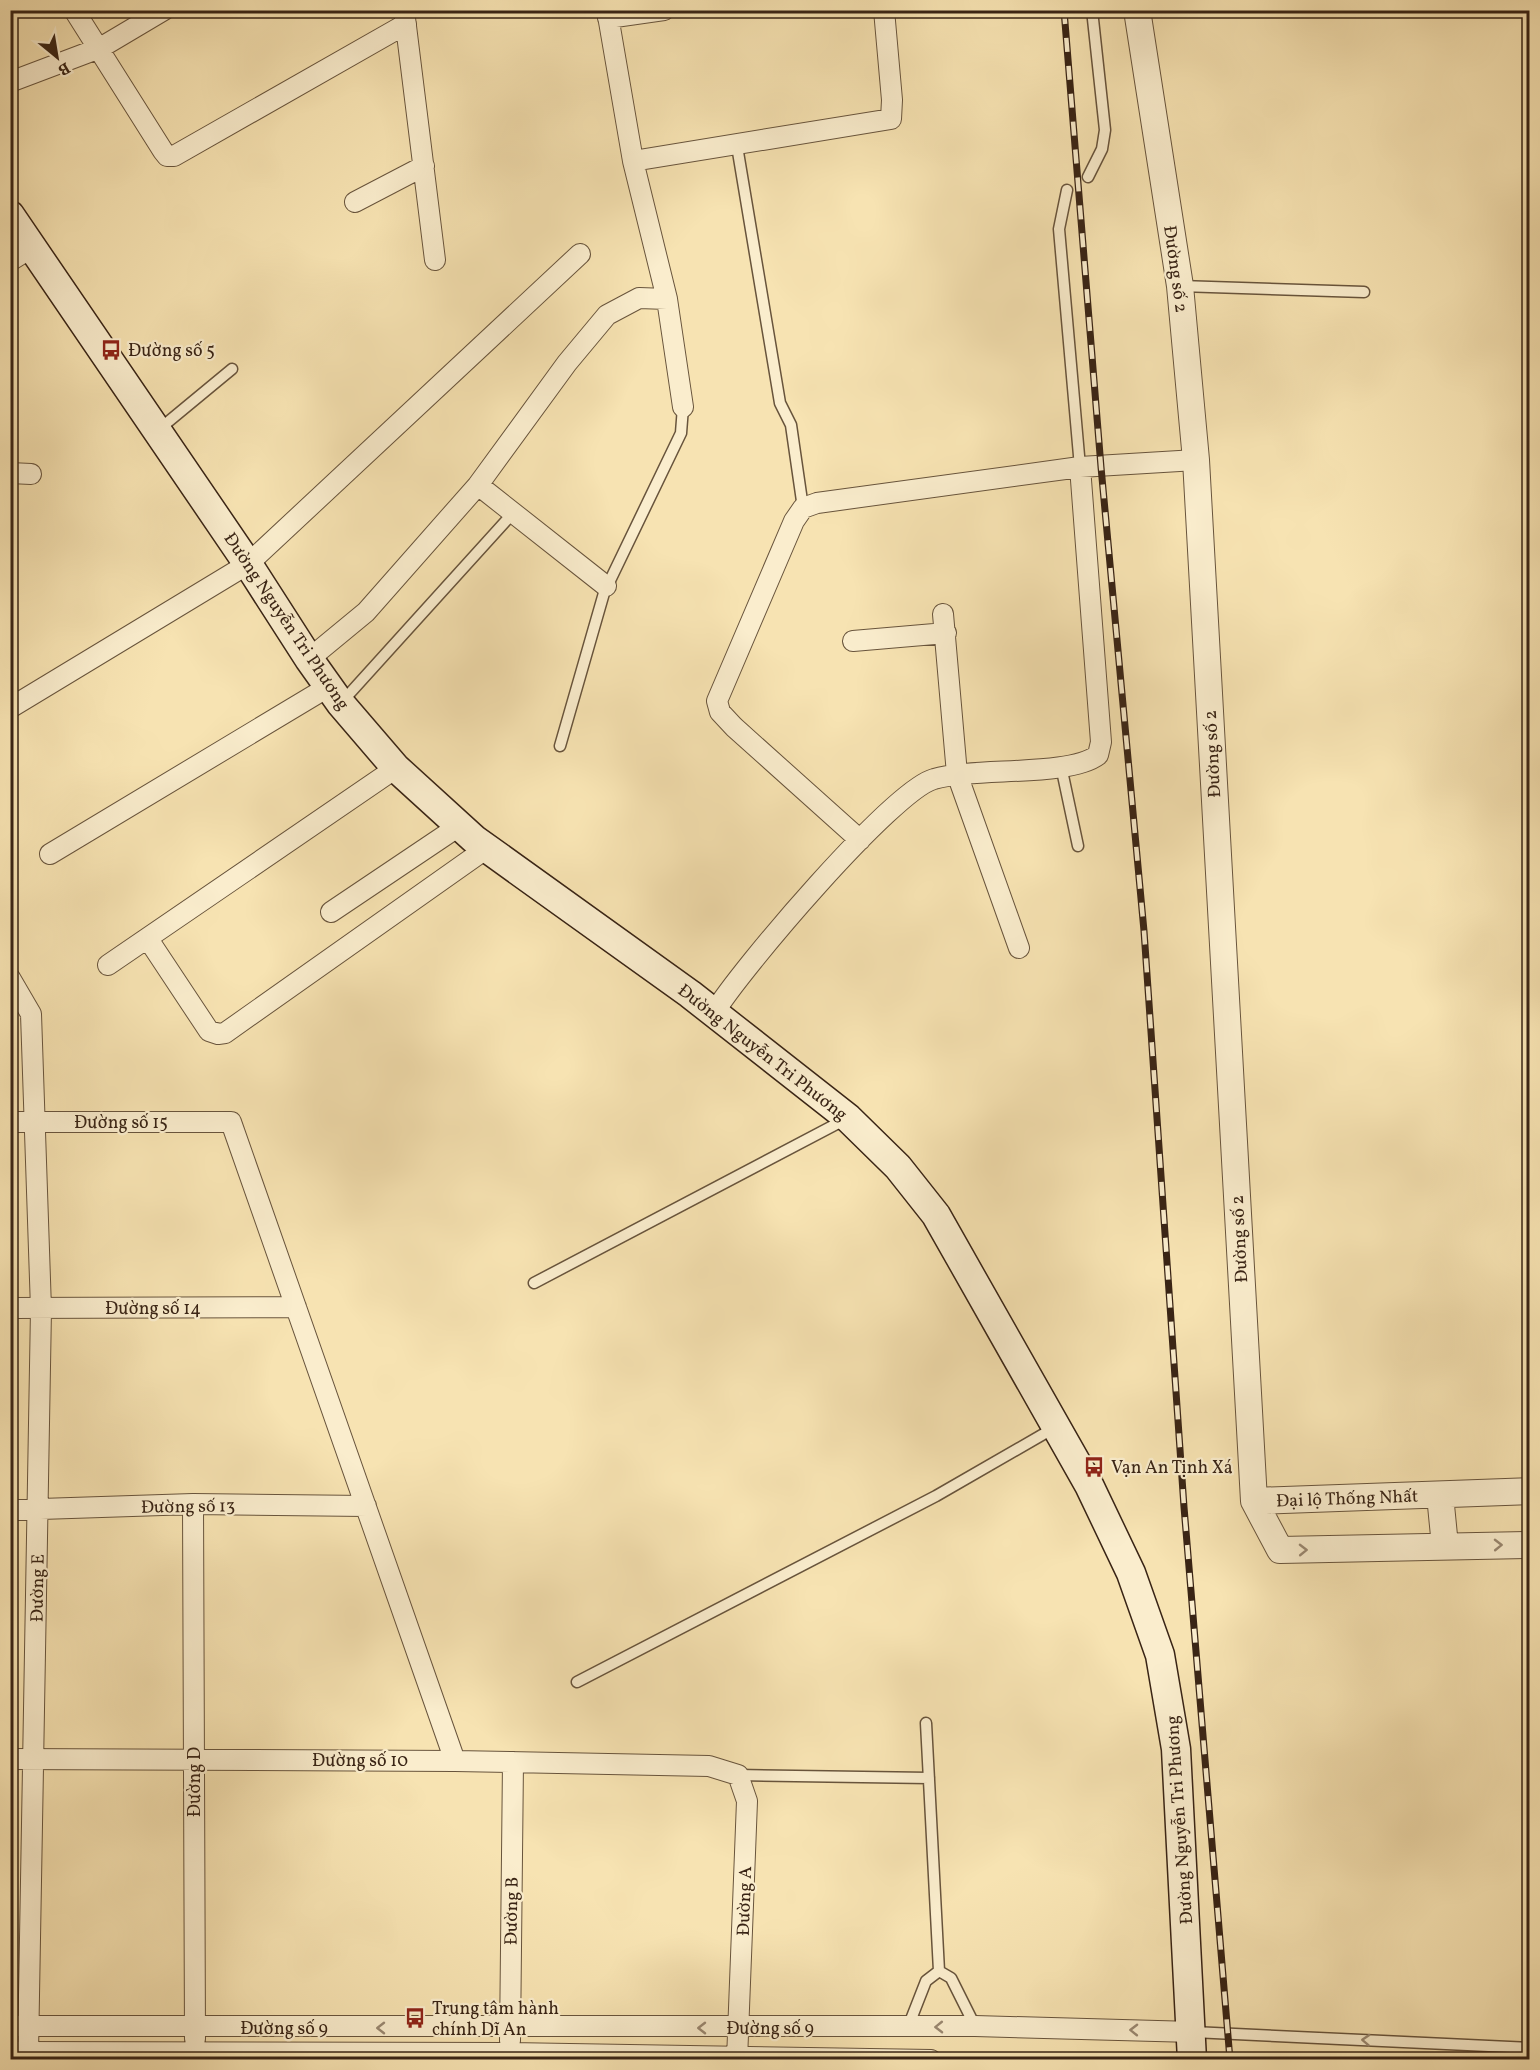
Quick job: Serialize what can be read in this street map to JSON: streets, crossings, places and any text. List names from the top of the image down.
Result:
{
  "streets": {
    "main road": ["Đường Nguyễn Tri Phương"],
    "street": [
      "Đường số 2",
      "Đường số 15",
      "Đường số 14",
      "Đại lộ Thống Nhất",
      "Đường số 13",
      "Đường E",
      "Đường số 10",
      "Đường D",
      "Đường A",
      "Đường B",
      "Đường số 9"
    ]
  },
  "crossings": [
    ["Đường số 2", "Đại lộ Thống Nhất"],
    ["Đường Nguyễn Tri Phương", "Đường số 9"],
    ["Đường số 15", "Đường số 14"],
    ["Đường số 15", "Đường E"],
    ["Đường số 14", "Đường E"],
    ["Đường số 13", "Đường E"],
    ["Đường số 13", "Đường D"],
    ["Đường E", "Đường số 10"],
    ["Đường E", "Đường số 9"],
    ["Đường số 10", "Đường D"],
    ["Đường số 10", "Đường A"],
    ["Đường số 10", "Đường B"],
    ["Đường D", "Đường số 9"],
    ["Đường A", "Đường số 9"],
    ["Đường B", "Đường số 9"]
  ],
  "places": {
    "bus stop": ["Đường số 5", "Vạn An Tịnh Xá", "Trung tâm hành chính Dĩ An"]
  },
  "north": "bottom right"
}
